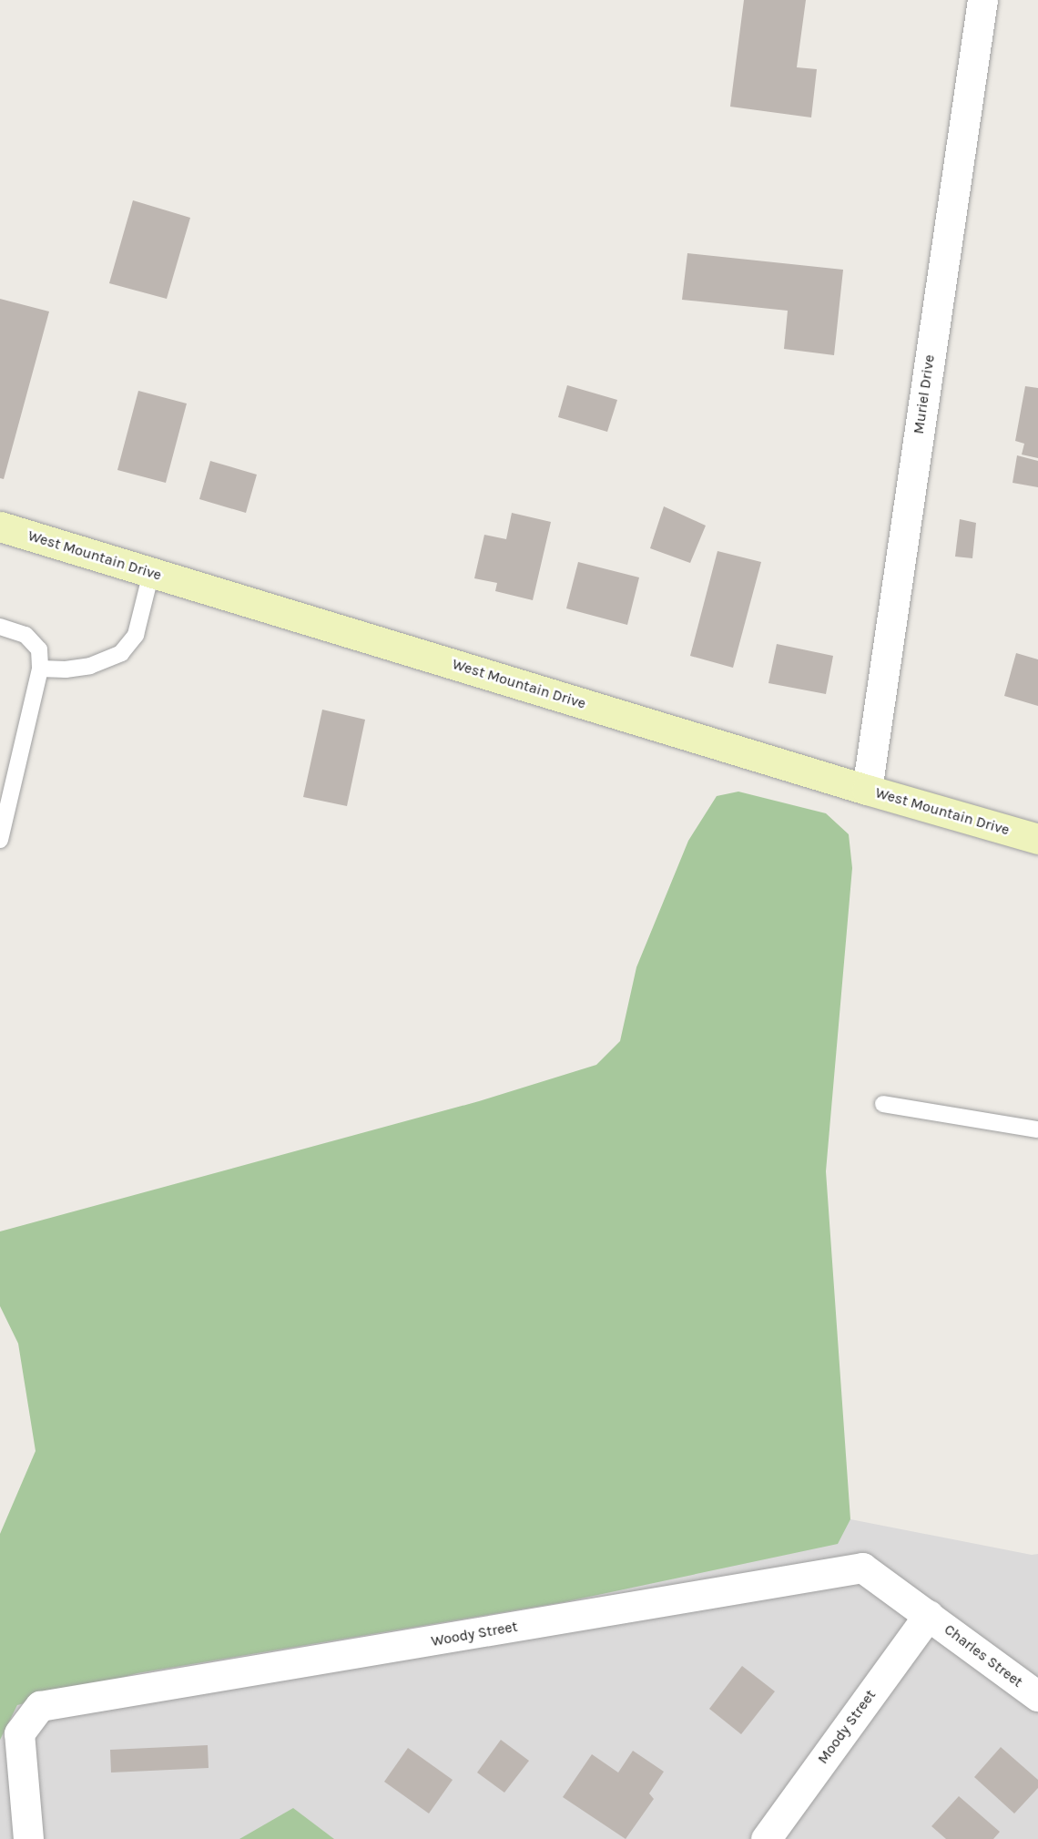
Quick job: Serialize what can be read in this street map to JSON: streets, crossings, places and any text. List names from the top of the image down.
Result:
{
  "streets": {
    "street": [
      "Muriel Drive",
      "West Mountain Drive",
      "Woody Street",
      "Charles Street",
      "Moody Street"
    ]
  },
  "crossings": [
    ["Muriel Drive", "West Mountain Drive"],
    ["Woody Street", "Charles Street"],
    ["Woody Street", "Moody Street"],
    ["Charles Street", "Moody Street"]
  ]
}
